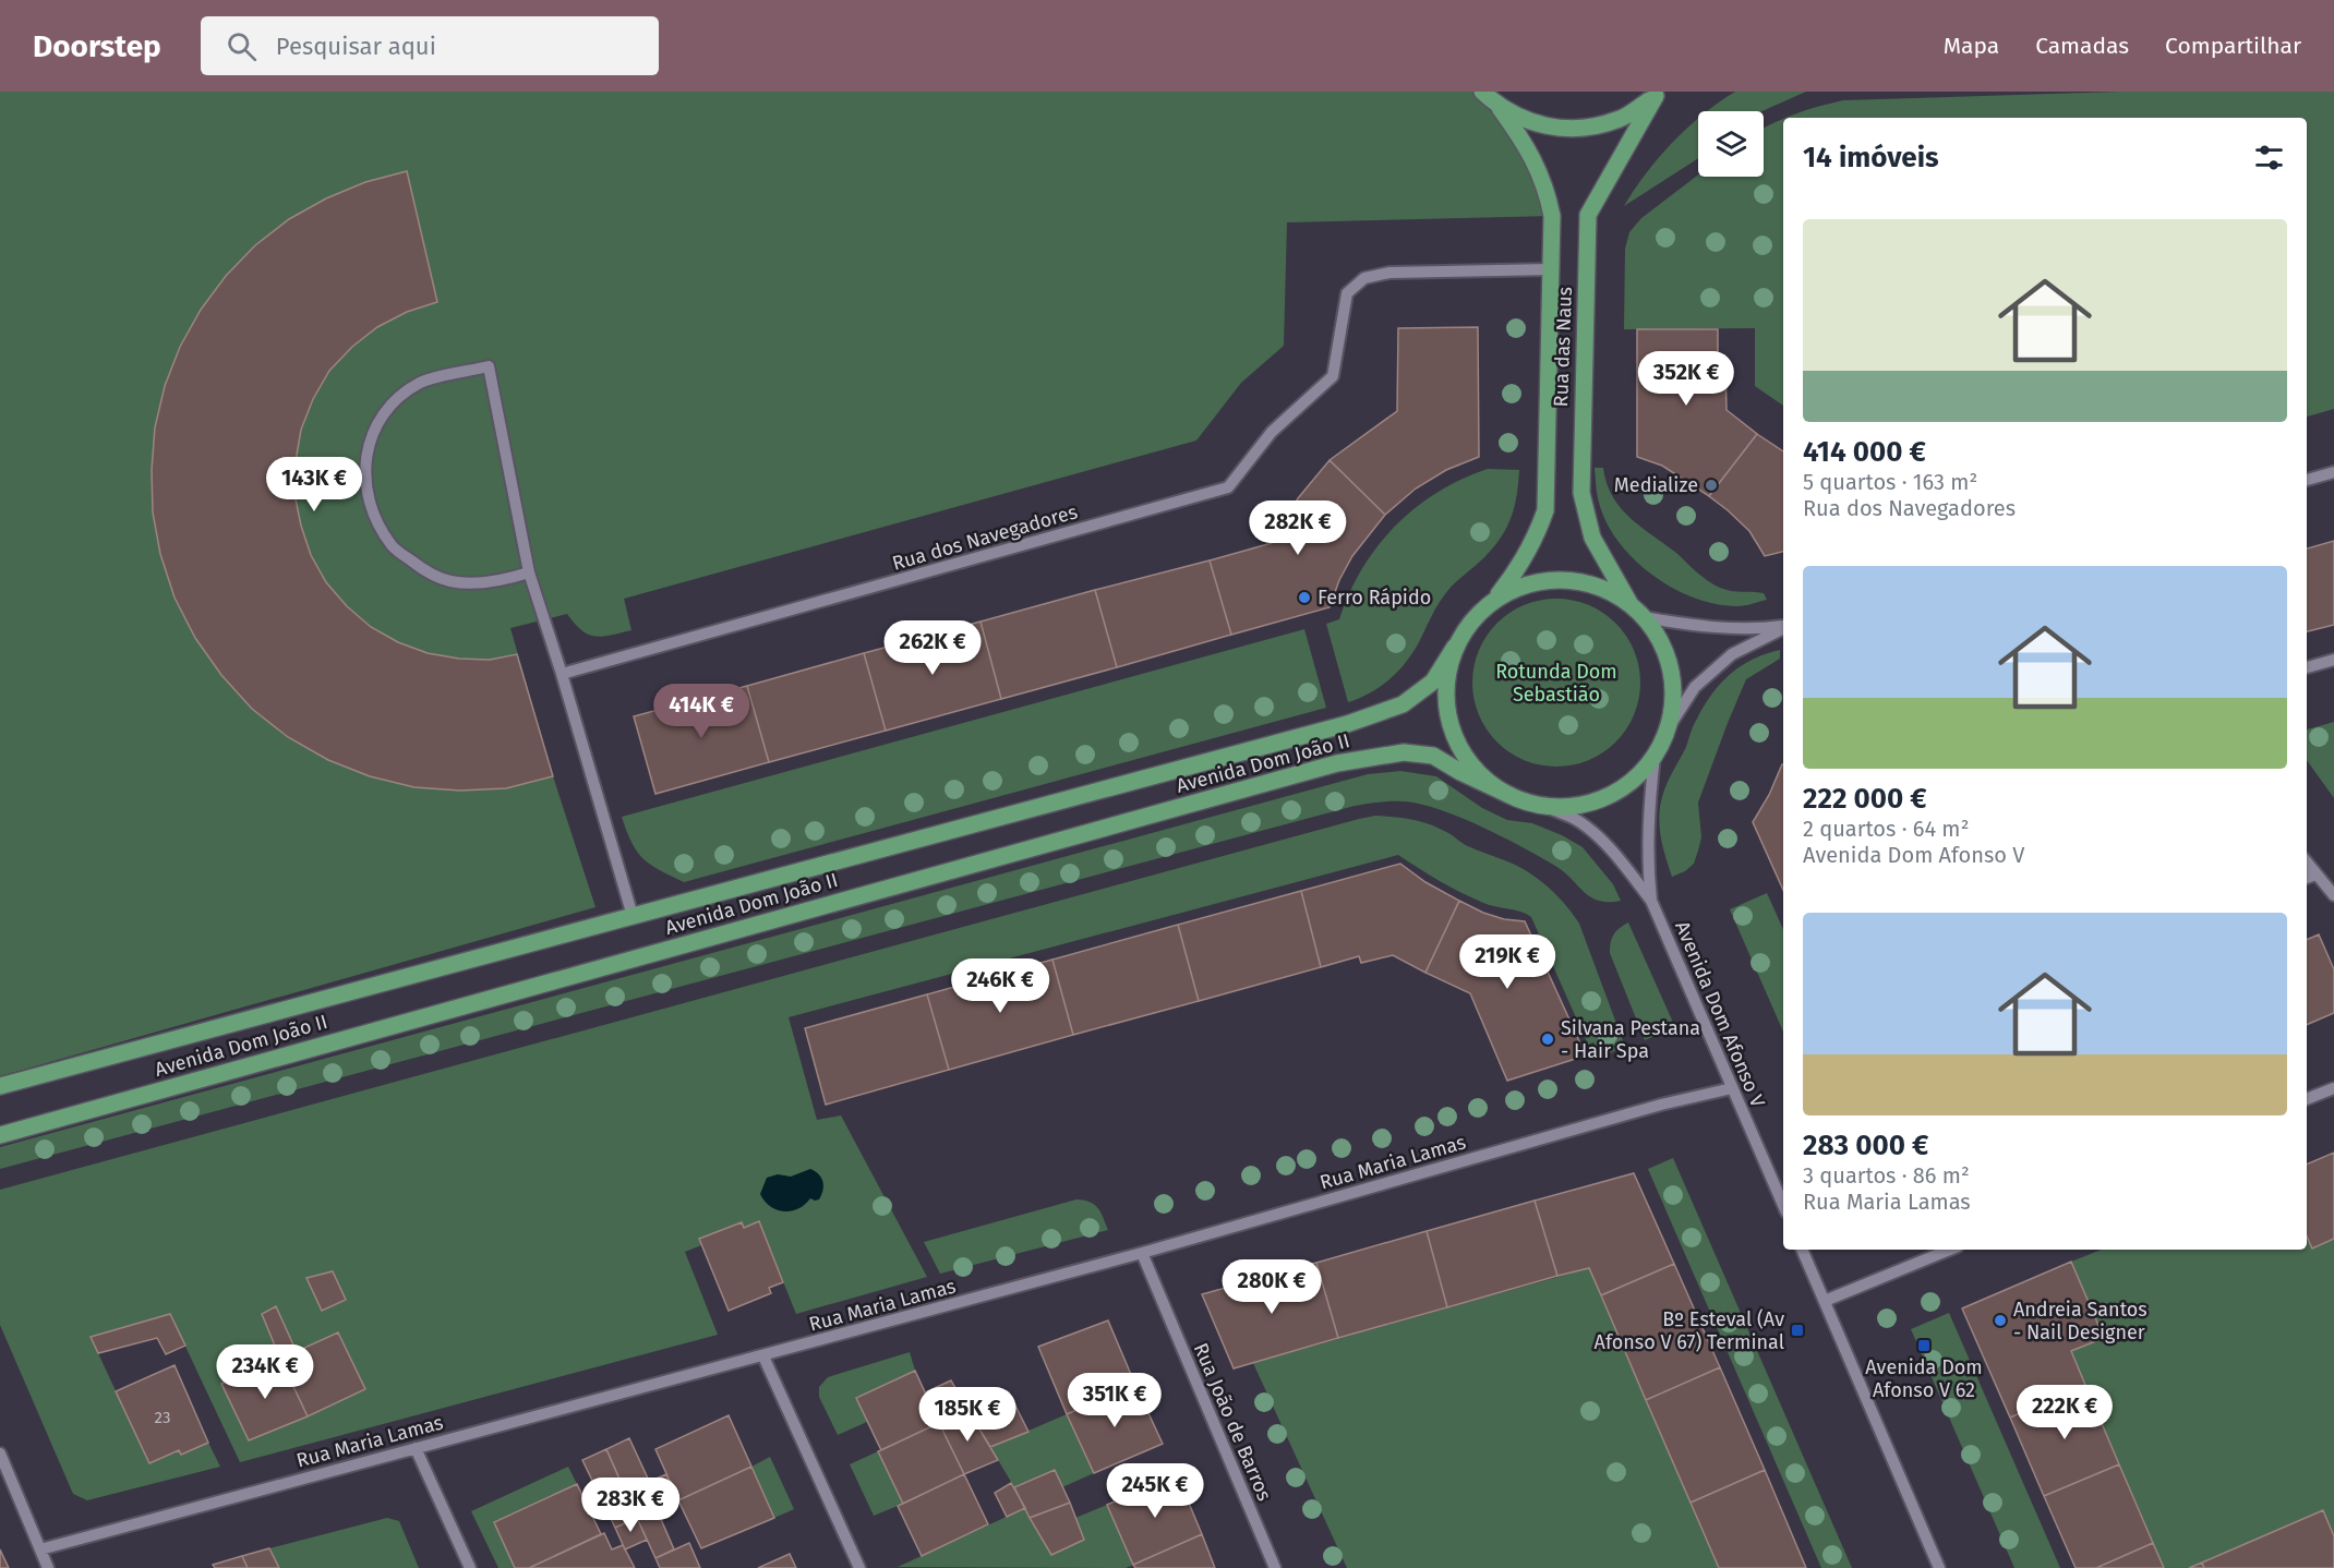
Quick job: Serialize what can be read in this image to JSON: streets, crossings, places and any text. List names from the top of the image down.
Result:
{
  "streets": {
    "main road": ["Rua das Naus", "Avenida Dom João II"],
    "street": [
      "Rua dos Navegadores",
      "Avenida Dom Afonso V",
      "Rua Maria Lamas",
      "Rua João de Barros"
    ]
  },
  "crossings": [
    ["Rua das Naus", "Rua dos Navegadores"],
    ["Rua das Naus", "Avenida Dom João II"],
    ["Rua das Naus", "Avenida Dom Afonso V"],
    ["Avenida Dom João II", "Avenida Dom Afonso V"],
    ["Avenida Dom Afonso V", "Rua Maria Lamas"],
    ["Rua Maria Lamas", "Rua João de Barros"]
  ],
  "parks": ["Rotunda Dom Sebastião"],
  "places": {
    "other": [
      "Medialize",
      "Ferro Rápido",
      "Silvana Pestana - Hair Spa",
      "Andreia Santos - Nail Designer"
    ],
    "transit": ["Bº Esteval (Av Afonso V 67) Terminal", "Avenida Dom Afonso V 62"]
  },
  "house_numbers": ["23"],
  "page": {
    "header": "Doorstep",
    "search": "Pesquisar aqui",
    "nav": ["Mapa", "Camadas", "Compartilhar"],
    "heading": "14 imóveis",
    "list": [
      {
        "name": "414 000 €",
        "note": "5 quartos · 163 m² · Rua dos Navegadores"
      },
      {
        "name": "222 000 €",
        "note": "2 quartos · 64 m² · Avenida Dom Afonso V"
      },
      {
        "name": "283 000 €",
        "note": "3 quartos · 86 m² · Rua Maria Lamas"
      }
    ],
    "price": [
      "352K €",
      "143K €",
      "282K €",
      "262K €",
      "414K €",
      "219K €",
      "246K €",
      "280K €",
      "234K €",
      "351K €",
      "222K €",
      "185K €",
      "245K €",
      "283K €"
    ]
  }
}
